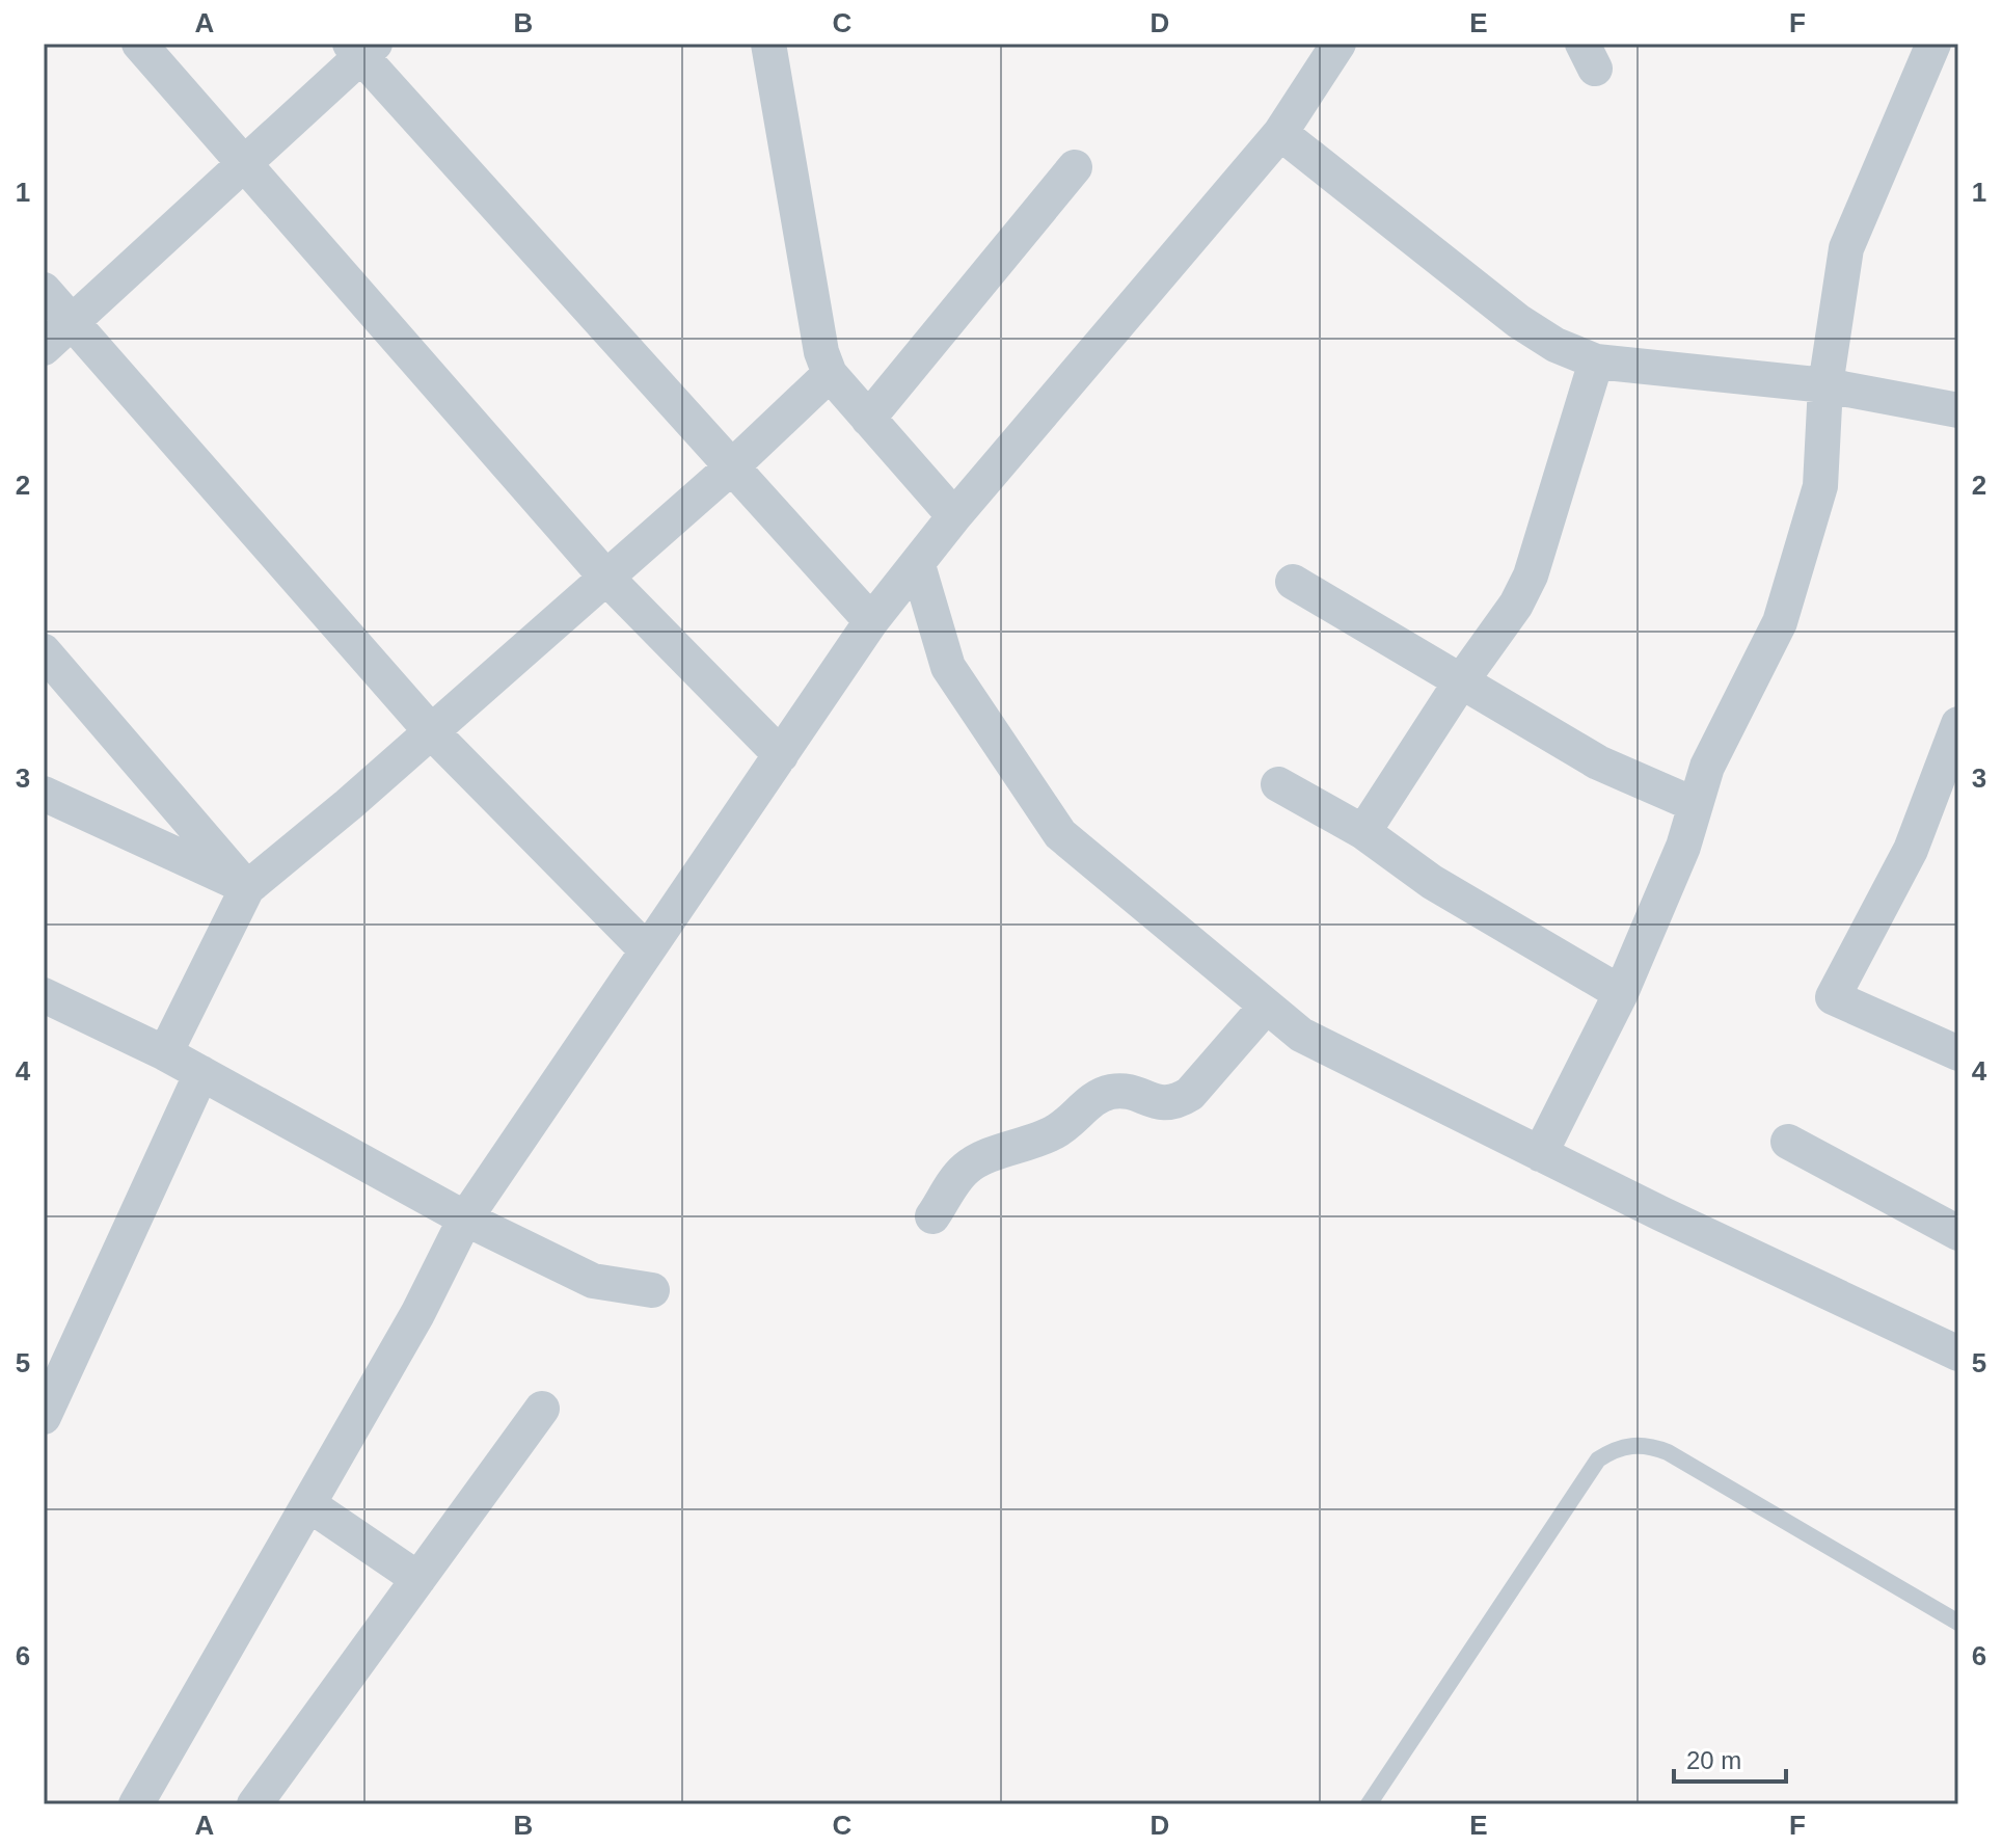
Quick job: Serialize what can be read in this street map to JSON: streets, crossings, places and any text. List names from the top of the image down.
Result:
{
  "scale_bar": "20 m",
  "grid": {
    "columns": [
      "A",
      "B",
      "C",
      "D",
      "E",
      "F"
    ],
    "rows": [
      "1",
      "2",
      "3",
      "4",
      "5",
      "6"
    ]
  }
}
